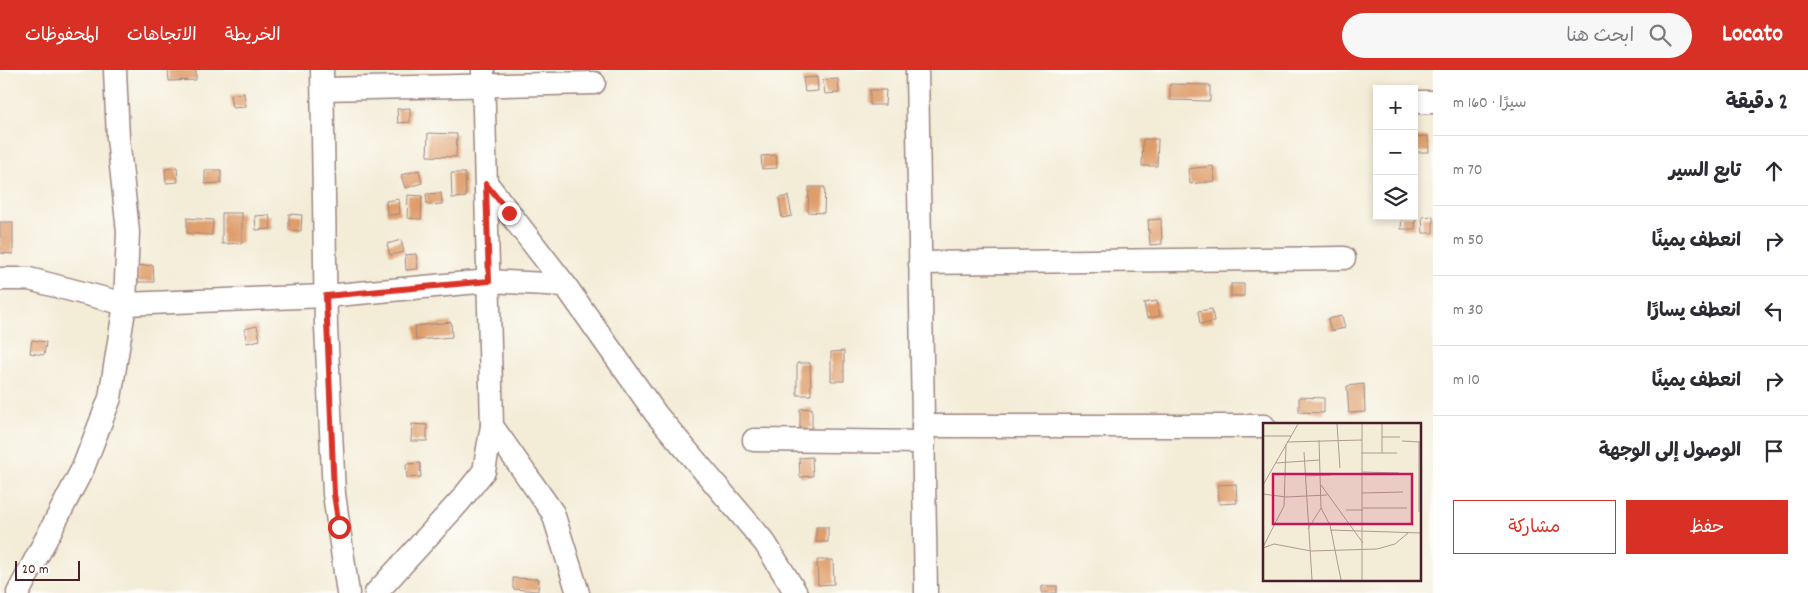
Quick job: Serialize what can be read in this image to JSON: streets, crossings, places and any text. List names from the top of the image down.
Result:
{
  "scale_bar": "20 m",
  "page": {
    "header": "Locato",
    "search": "ابحث هنا",
    "nav": ["الخريطة", "الاتجاهات", "المحفوظات"],
    "heading": ["2 دقيقة", "سيرًا · 160 m"],
    "map_buttons": ["+", "−"],
    "list": [
      ["تابع السير", "70 m"],
      ["انعطف يمينًا", "50 m"],
      ["انعطف يسارًا", "30 m"],
      ["انعطف يمينًا", "10 m"],
      "الوصول إلى الوجهة"
    ],
    "buttons": ["حفظ", "مشاركة"],
    "scale": "20 m"
  }
}
